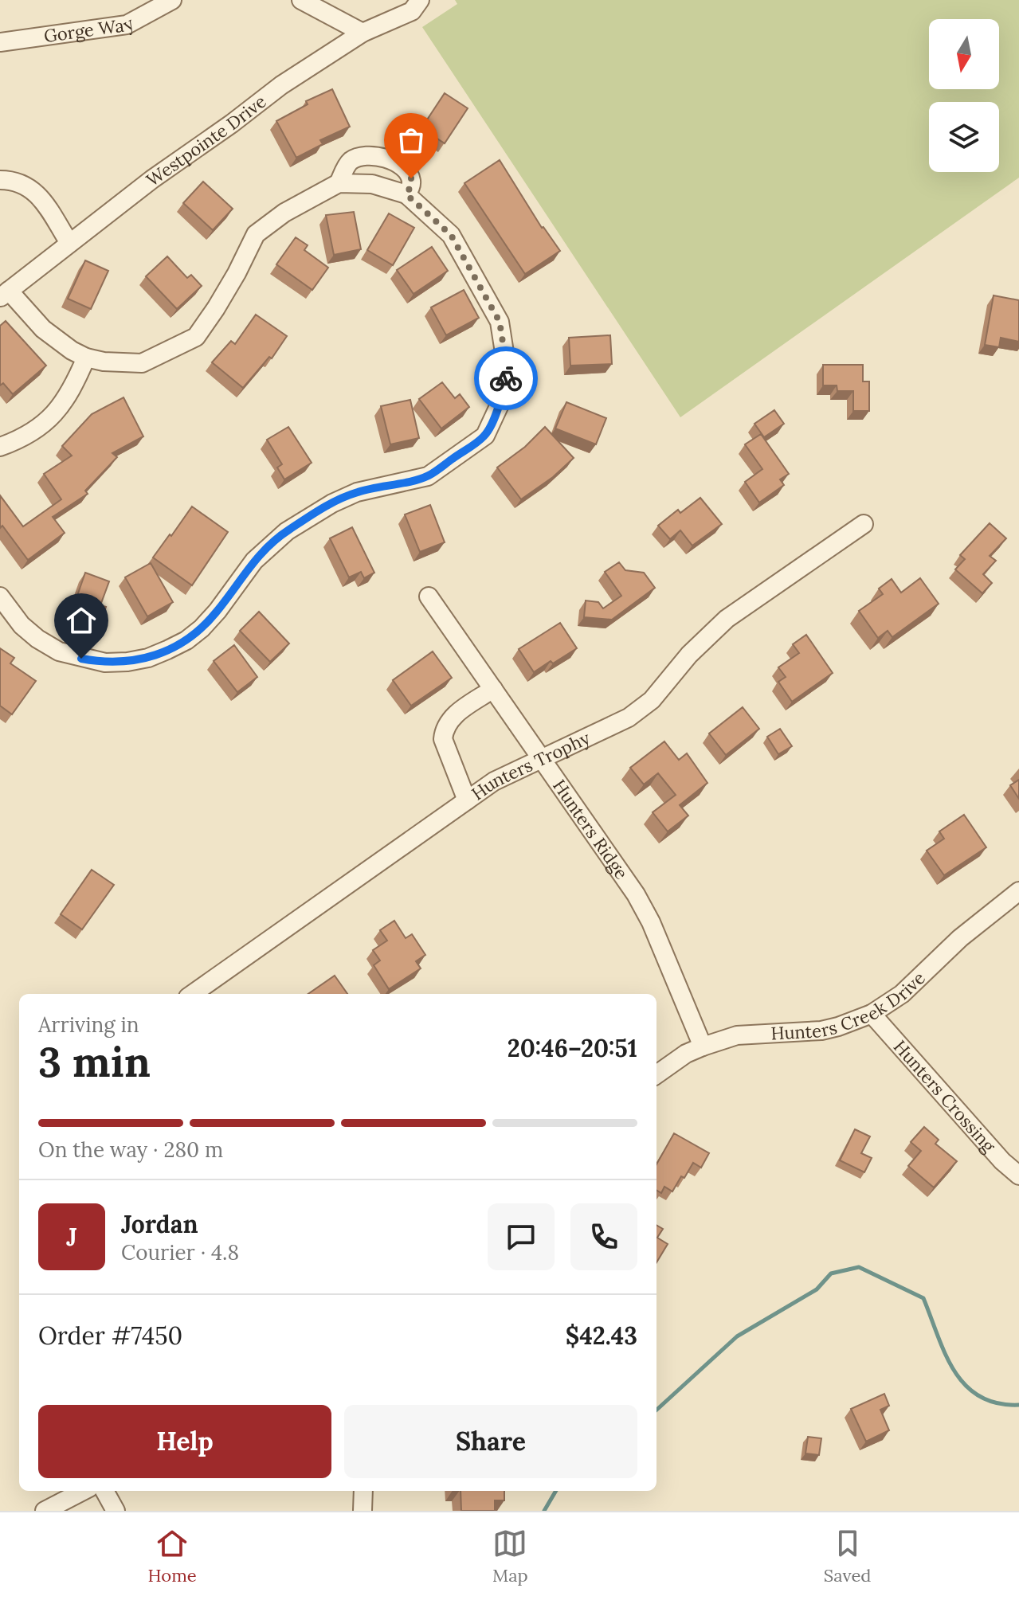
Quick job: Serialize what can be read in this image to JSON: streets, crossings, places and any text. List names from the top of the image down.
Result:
{
  "streets": {
    "street": [
      "Gorge Way",
      "Westpointe Drive",
      "Hunters Trophy",
      "Hunters Ridge",
      "Hunters Creek Drive",
      "Hunters Crossing"
    ]
  },
  "crossings": [
    ["Hunters Trophy", "Hunters Ridge"],
    ["Hunters Ridge", "Hunters Creek Drive"],
    ["Hunters Creek Drive", "Hunters Crossing"]
  ],
  "north": "bottom",
  "page": {
    "heading": ["3 min", "Arriving in", "20:46–20:51"],
    "panel": [
      "Jordan",
      "Courier · 4.8",
      "Order #7450",
      "$42.43"
    ],
    "bar": "On the way · 280 m",
    "round": "J",
    "buttons": ["Help", "Share"],
    "tabs": ["Home", "Map", "Saved"]
  }
}
